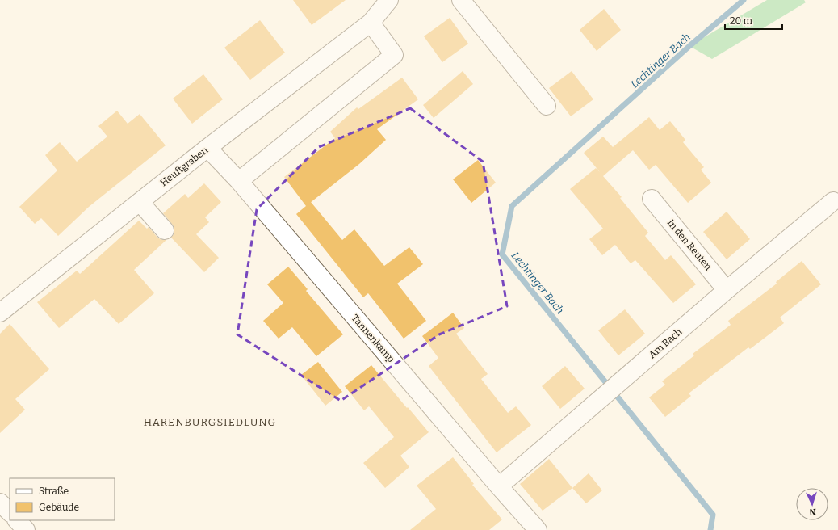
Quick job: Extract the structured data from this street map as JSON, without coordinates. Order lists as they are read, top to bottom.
{
  "streets": {
    "street": [
      "Heuftgraben",
      "In den Reuten",
      "Tannenkamp",
      "Am Bach"
    ]
  },
  "crossings": [
    ["Heuftgraben", "Tannenkamp"],
    ["In den Reuten", "Am Bach"],
    ["Tannenkamp", "Am Bach"]
  ],
  "districts": ["HARENBURGSIEDLUNG"],
  "water": ["Lechtinger Bach"],
  "legend": ["Straße", "Gebäude"],
  "scale_bar": "20 m",
  "north": "bottom"
}
